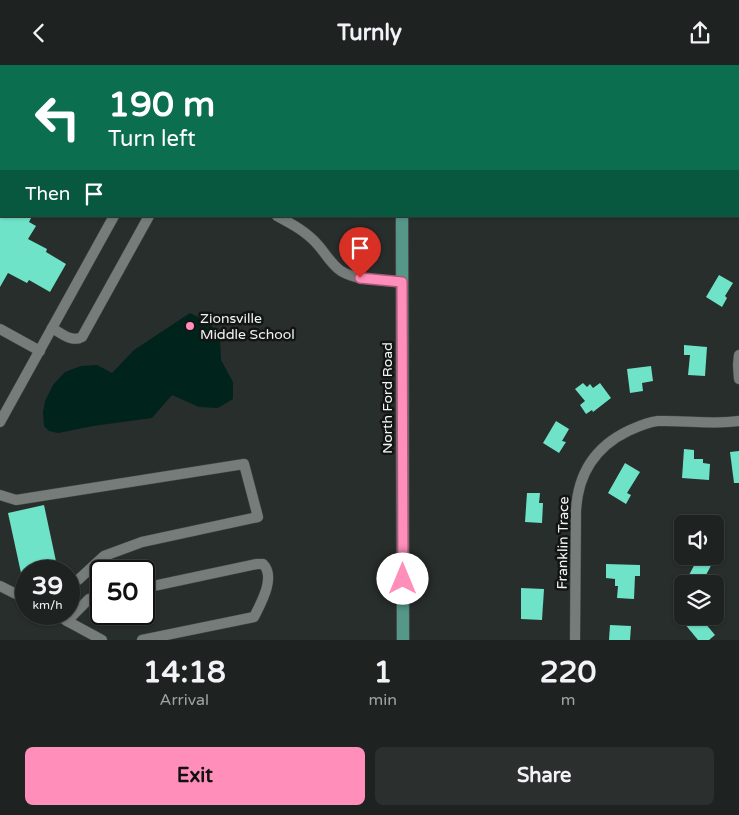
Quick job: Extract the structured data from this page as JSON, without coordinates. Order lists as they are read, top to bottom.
{
  "streets": {
    "main road": ["North Ford Road"],
    "street": ["Franklin Trace"]
  },
  "places": ["Zionsville Middle School"],
  "page": {
    "header": "Turnly",
    "turn": ["190 m", "Turn left"],
    "then": "Then",
    "speed": "39 km/h",
    "limit": "50",
    "eta": [
      "14:18",
      "Arrival",
      "1",
      "min",
      "220",
      "m"
    ],
    "buttons": ["Exit", "Share"]
  }
}
